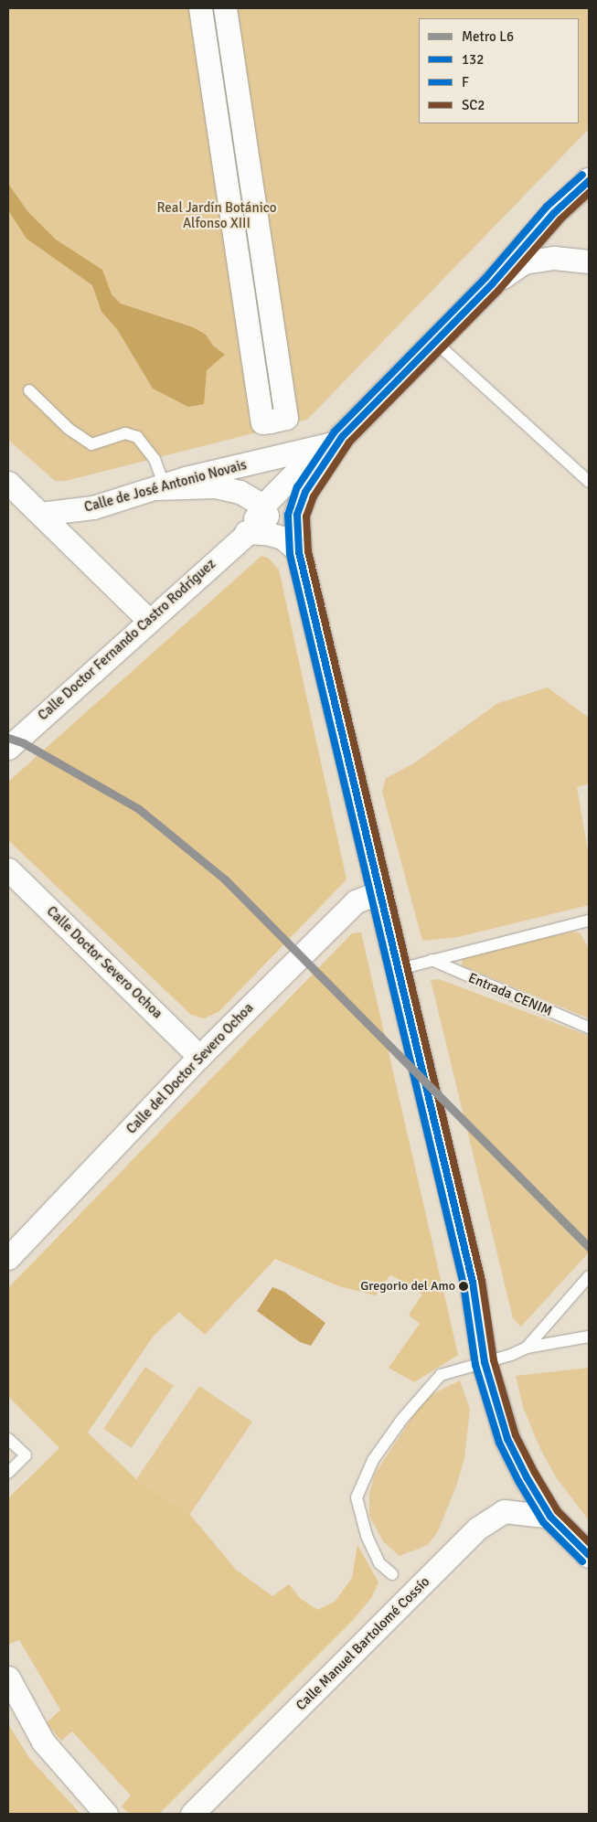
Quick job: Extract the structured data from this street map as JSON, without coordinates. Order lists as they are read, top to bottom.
{
  "streets": {
    "street": [
      "Calle de José Antonio Novais",
      "Calle Doctor Fernando Castro Rodríguez",
      "Calle Doctor Severo Ochoa",
      "Calle del Doctor Severo Ochoa",
      "Calle Manuel Bartolomé Cossío"
    ],
    "lane": ["Entrada CENIM"]
  },
  "crossings": [
    ["Calle de José Antonio Novais", "Calle Doctor Fernando Castro Rodríguez"],
    ["Calle Doctor Severo Ochoa", "Calle del Doctor Severo Ochoa"]
  ],
  "parks": ["Real Jardín Botánico Alfonso XIII"],
  "places": ["Gregorio del Amo"],
  "lines": [
    "transit line F",
    "transit line 132",
    "transit line SC2",
    "metro line L6"
  ],
  "legend": [
    "Metro L6",
    "132",
    "F",
    "SC2"
  ]
}
